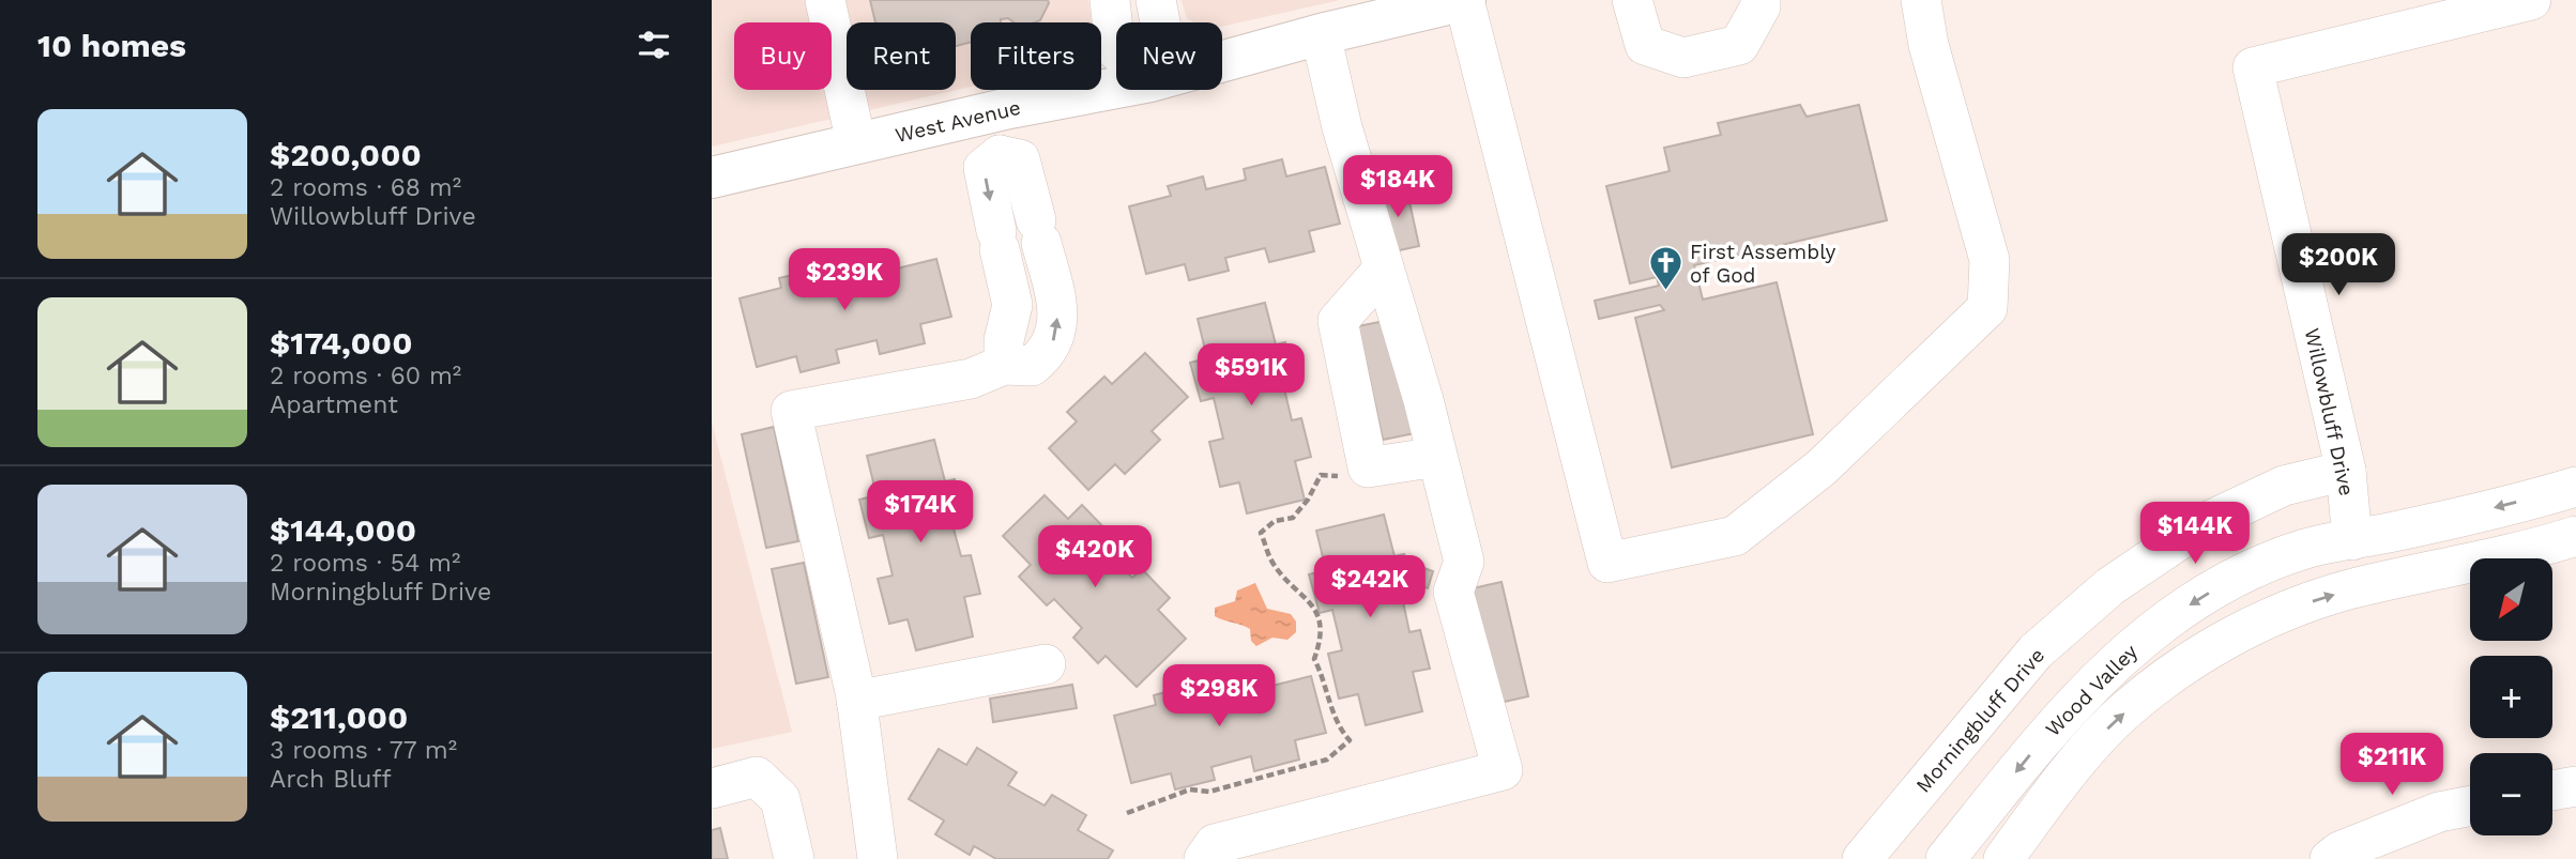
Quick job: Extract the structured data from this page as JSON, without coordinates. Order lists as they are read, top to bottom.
{
  "streets": {
    "main road": ["West Avenue"],
    "street": ["Willowbluff Drive", "Wood Valley", "Morningbluff Drive"]
  },
  "crossings": [
    ["Willowbluff Drive", "Wood Valley"],
    ["Willowbluff Drive", "Morningbluff Drive"]
  ],
  "places": {
    "church": ["First Assembly of God"]
  },
  "north": "bottom left",
  "page": {
    "heading": "10 homes",
    "chip": [
      "Buy",
      "Rent",
      "Filters",
      "New"
    ],
    "list": [
      {
        "name": "$200,000",
        "note": "2 rooms · 68 m² · Willowbluff Drive"
      },
      {
        "name": "$174,000",
        "note": "2 rooms · 60 m² · Apartment"
      },
      {
        "name": "$144,000",
        "note": "2 rooms · 54 m² · Morningbluff Drive"
      },
      {
        "name": "$211,000",
        "note": "3 rooms · 77 m² · Arch Bluff"
      }
    ],
    "price": [
      "$184K",
      "$200K",
      "$239K",
      "$591K",
      "$174K",
      "$144K",
      "$420K",
      "$242K",
      "$298K",
      "$211K"
    ],
    "map_buttons": ["+", "−"]
  }
}
